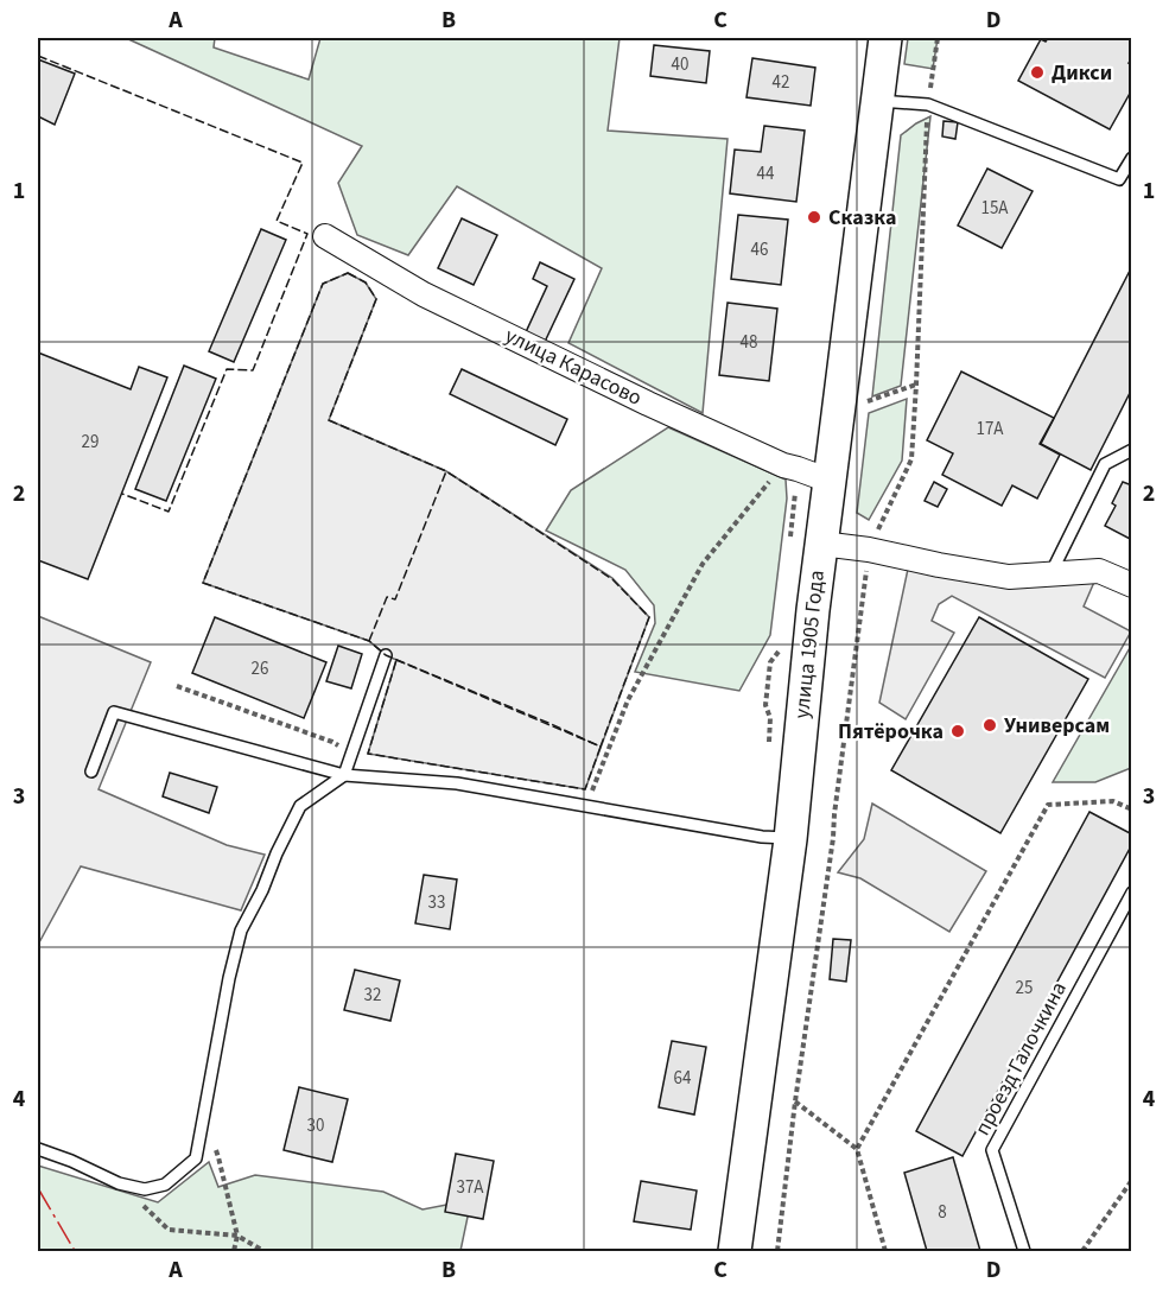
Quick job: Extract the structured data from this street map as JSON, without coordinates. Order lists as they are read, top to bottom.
{
  "streets": {
    "street": ["улица Карасово", "улица 1905 Года"],
    "lane": ["проезд Галочкина"]
  },
  "crossings": [
    ["улица Карасово", "улица 1905 Года"]
  ],
  "places": [
    "Дикси",
    "Сказка",
    "Универсам",
    "Пятёрочка"
  ],
  "house_numbers": [
    "40",
    "42",
    "44",
    "15А",
    "46",
    "48",
    "17А",
    "29",
    "26",
    "33",
    "25",
    "32",
    "64",
    "30",
    "37А",
    "8"
  ],
  "grid": {
    "columns": [
      "A",
      "B",
      "C",
      "D"
    ],
    "rows": [
      "1",
      "2",
      "3",
      "4"
    ]
  }
}
